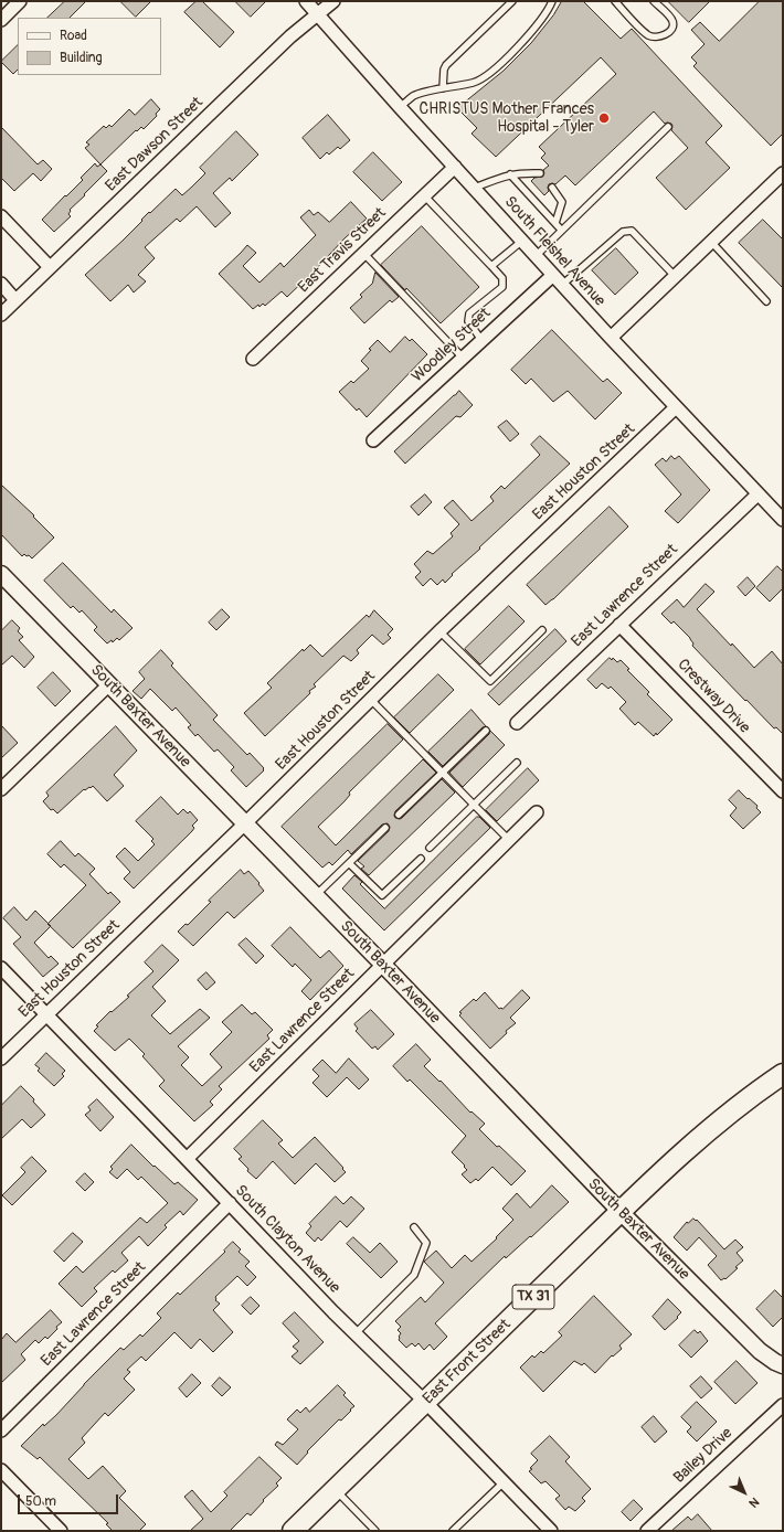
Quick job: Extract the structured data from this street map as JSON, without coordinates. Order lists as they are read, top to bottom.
{
  "streets": {
    "main road": ["TX 31", "East Front Street"],
    "street": [
      "East Dawson Street",
      "East Travis Street",
      "South Fleishel Avenue",
      "Woodley Street",
      "East Houston Street",
      "East Lawrence Street",
      "Crestway Drive",
      "South Baxter Avenue",
      "South Clayton Avenue",
      "Bailey Drive"
    ]
  },
  "crossings": [
    ["East Dawson Street", "South Fleishel Avenue"],
    ["East Travis Street", "South Fleishel Avenue"],
    ["South Fleishel Avenue", "Woodley Street"],
    ["South Fleishel Avenue", "East Houston Street"],
    ["South Fleishel Avenue", "East Lawrence Street"],
    ["East Houston Street", "South Baxter Avenue"],
    ["East Houston Street", "South Clayton Avenue"],
    ["East Lawrence Street", "Crestway Drive"],
    ["East Lawrence Street", "South Baxter Avenue"],
    ["East Lawrence Street", "South Clayton Avenue"],
    ["South Baxter Avenue", "East Front Street"],
    ["South Clayton Avenue", "East Front Street"]
  ],
  "places": ["CHRISTUS Mother Frances Hospital - Tyler"],
  "legend": ["Road", "Building"],
  "scale_bar": "50 m",
  "north": "bottom right"
}
